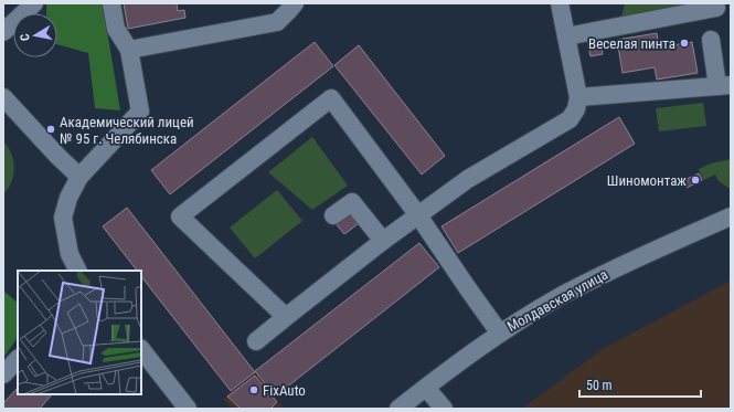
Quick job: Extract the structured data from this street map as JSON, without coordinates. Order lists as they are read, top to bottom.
{
  "streets": {
    "street": ["Молдавская улица"]
  },
  "places": [
    "Веселая пинта",
    "Академический лицей № 95 г. Челябинска",
    "Шиномонтаж",
    "FixAuto"
  ],
  "scale_bar": "50 m",
  "north": "left"
}
